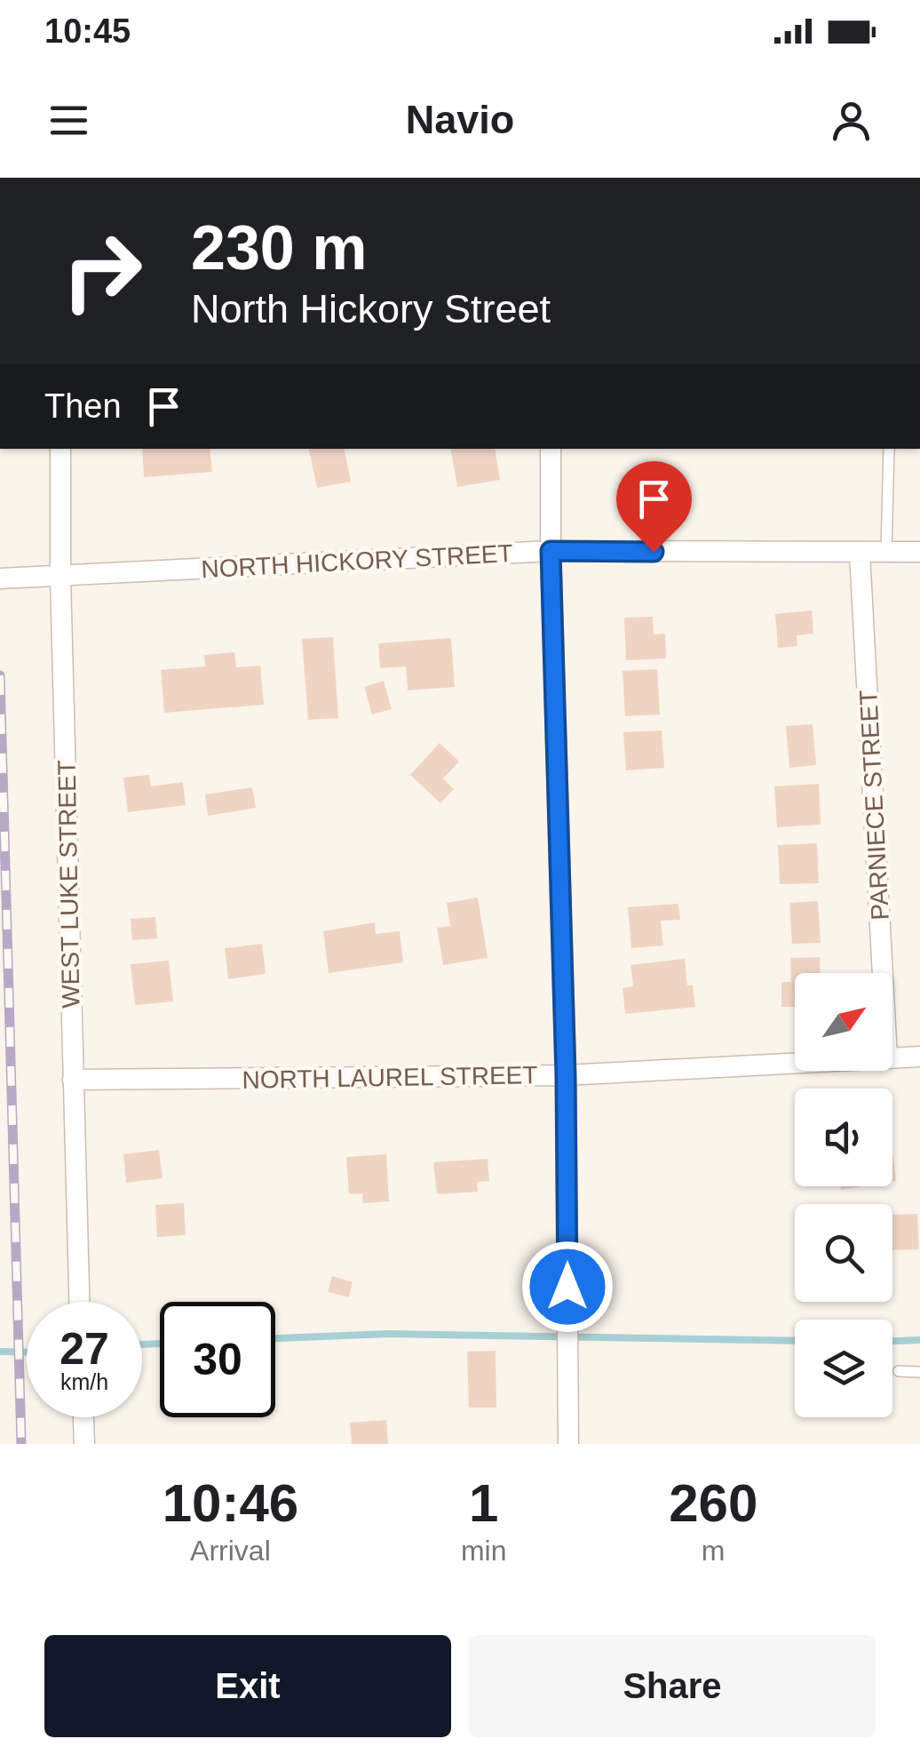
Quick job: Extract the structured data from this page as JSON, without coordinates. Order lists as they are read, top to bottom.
{
  "streets": {
    "street": [
      "NORTH HICKORY STREET",
      "PARNIECE STREET",
      "WEST LUKE STREET",
      "NORTH LAUREL STREET"
    ]
  },
  "crossings": [
    ["NORTH HICKORY STREET", "PARNIECE STREET"],
    ["NORTH HICKORY STREET", "WEST LUKE STREET"],
    ["WEST LUKE STREET", "NORTH LAUREL STREET"]
  ],
  "north": "top right",
  "page": {
    "status": "10:45",
    "header": "Navio",
    "turn": ["230 m", "North Hickory Street"],
    "then": "Then",
    "speed": "27 km/h",
    "limit": "30",
    "eta": [
      "10:46",
      "Arrival",
      "1",
      "min",
      "260",
      "m"
    ],
    "buttons": ["Exit", "Share"]
  }
}
